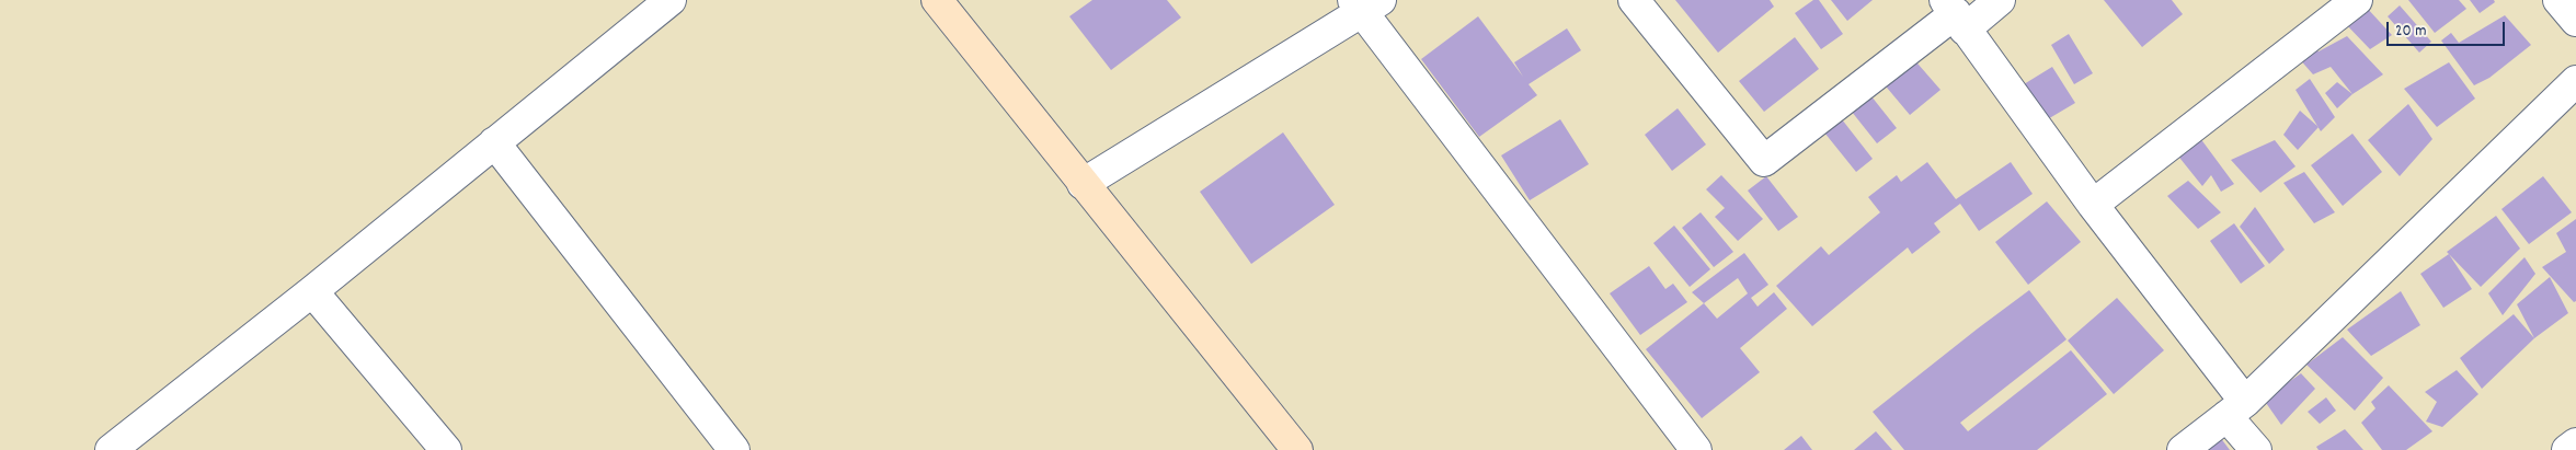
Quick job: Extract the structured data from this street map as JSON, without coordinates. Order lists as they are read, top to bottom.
{
  "scale_bar": "20 m"
}
